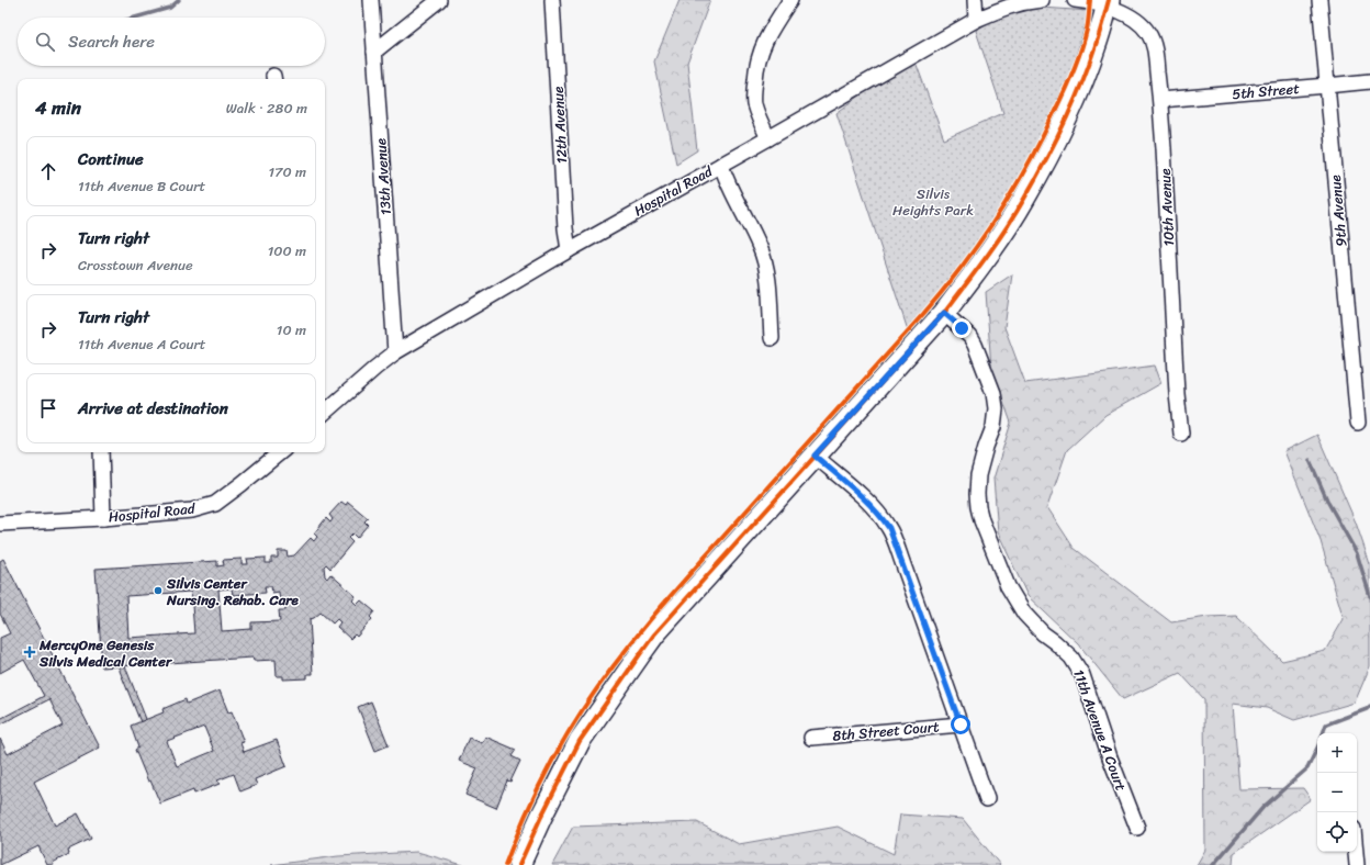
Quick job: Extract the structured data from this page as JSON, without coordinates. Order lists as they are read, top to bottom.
{
  "streets": {
    "street": [
      "5th Street",
      "12th Avenue",
      "13th Avenue",
      "Hospital Road",
      "10th Avenue",
      "9th Avenue",
      "11th Avenue A Court",
      "8th Street Court"
    ]
  },
  "crossings": [
    ["5th Street", "10th Avenue"],
    ["5th Street", "9th Avenue"],
    ["12th Avenue", "Hospital Road"],
    ["13th Avenue", "Hospital Road"]
  ],
  "parks": ["Silvis Heights Park"],
  "places": {
    "other": ["Silvis Center Nursing. Rehab. Care"],
    "health": ["MercyOne Genesis Silvis Medical Center"]
  },
  "page": {
    "search": "Search here",
    "heading": ["4 min", "Walk · 280 m"],
    "list": [
      ["Continue", "11th Avenue B Court", "170 m"],
      ["Turn right", "Crosstown Avenue", "100 m"],
      ["Turn right", "11th Avenue A Court", "10 m"],
      "Arrive at destination"
    ],
    "map_buttons": ["+", "−"]
  }
}
